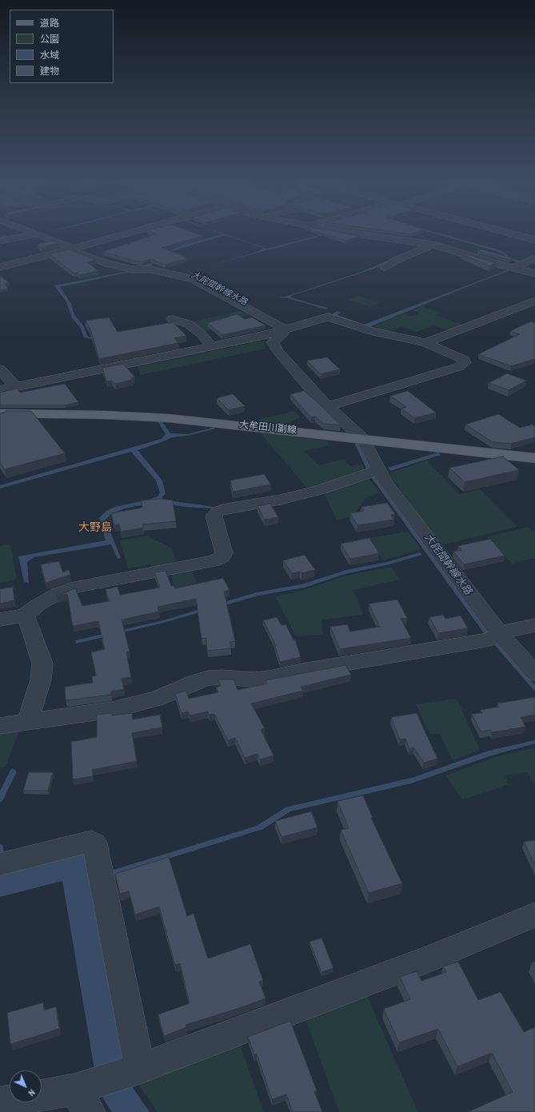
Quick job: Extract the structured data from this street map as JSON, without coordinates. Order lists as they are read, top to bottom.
{
  "streets": {
    "main road": ["大牟田川副線"]
  },
  "districts": ["大野島"],
  "water": ["大詫間幹線水路"],
  "legend": [
    "道路",
    "公園",
    "水域",
    "建物"
  ],
  "north": "bottom right"
}
